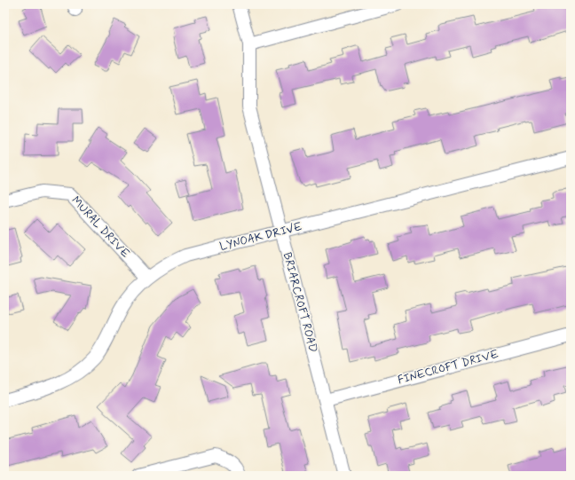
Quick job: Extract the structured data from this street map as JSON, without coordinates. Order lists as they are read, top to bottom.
{
  "streets": {
    "street": [
      "MURAL DRIVE",
      "LYNOAK DRIVE",
      "BRIARCROFT ROAD",
      "FINECROFT DRIVE"
    ]
  },
  "crossings": [
    ["MURAL DRIVE", "LYNOAK DRIVE"],
    ["LYNOAK DRIVE", "BRIARCROFT ROAD"],
    ["BRIARCROFT ROAD", "FINECROFT DRIVE"]
  ]
}
